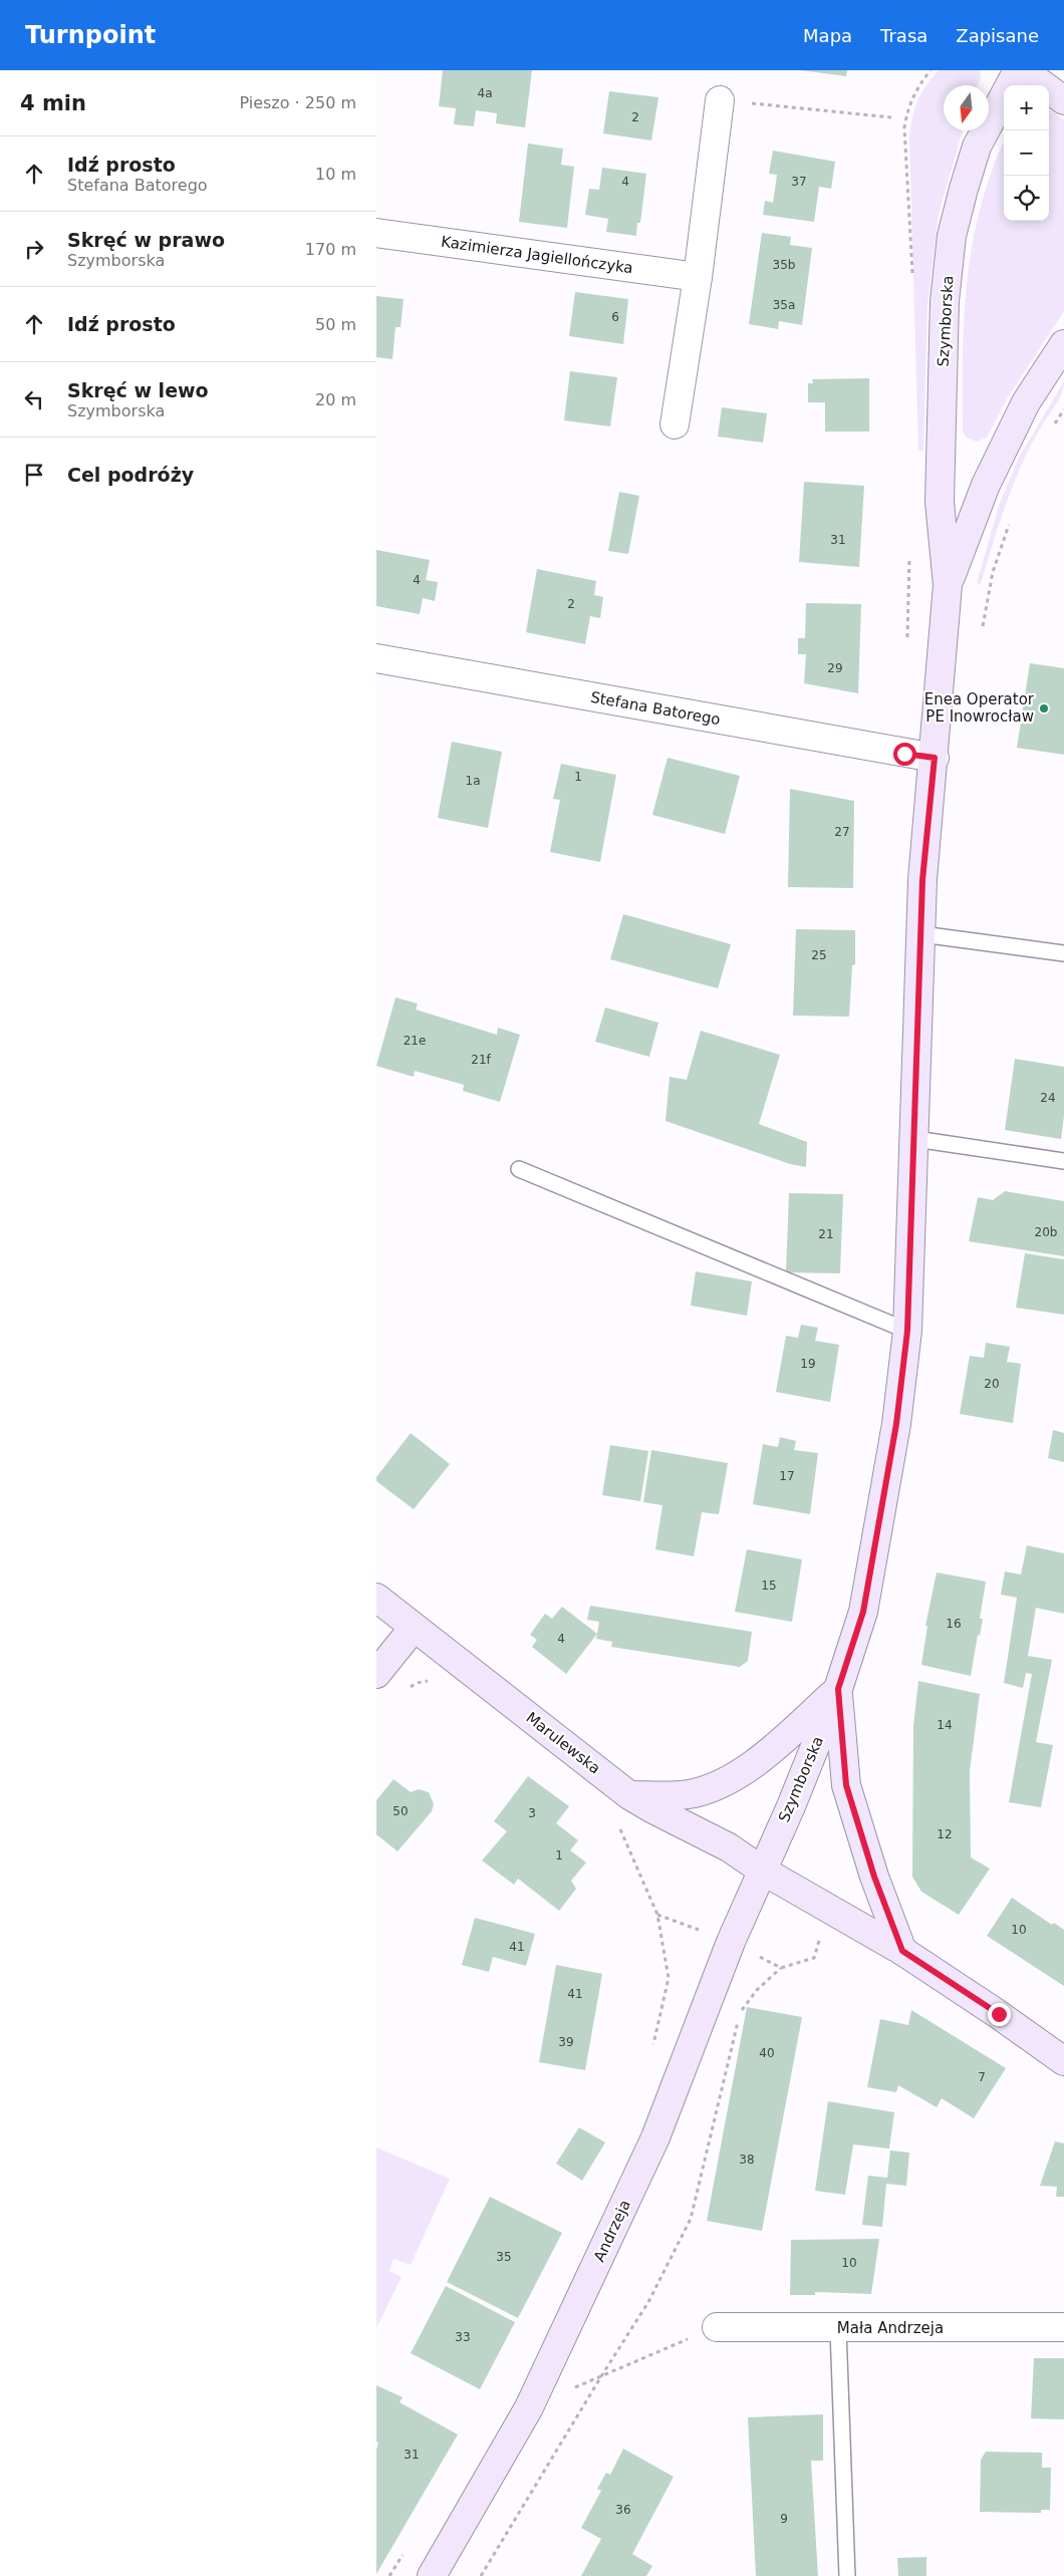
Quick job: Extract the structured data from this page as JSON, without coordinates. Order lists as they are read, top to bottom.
{
  "streets": {
    "street": [
      "Kazimierza Jagiellończyka",
      "Szymborska",
      "Stefana Batorego",
      "Marulewska",
      "Andrzeja",
      "Mała Andrzeja"
    ]
  },
  "crossings": [
    ["Szymborska", "Stefana Batorego"],
    ["Szymborska", "Marulewska"],
    ["Szymborska", "Andrzeja"],
    ["Marulewska", "Andrzeja"]
  ],
  "places": ["Enea Operator PE Inowrocław"],
  "house_numbers": [
    "4a",
    "2",
    "4",
    "37",
    "35b",
    "35a",
    "6",
    "31",
    "4",
    "2",
    "29",
    "1",
    "1a",
    "27",
    "25",
    "21e",
    "21f",
    "24",
    "20b",
    "21",
    "19",
    "20",
    "17",
    "15",
    "16",
    "4",
    "14",
    "50",
    "3",
    "12",
    "1",
    "10",
    "41",
    "41",
    "39",
    "40",
    "7",
    "38",
    "35",
    "10",
    "33",
    "31",
    "36",
    "9"
  ],
  "north": "bottom",
  "page": {
    "header": "Turnpoint",
    "nav": ["Mapa", "Trasa", "Zapisane"],
    "heading": ["4 min", "Pieszo · 250 m"],
    "map_buttons": ["+", "−"],
    "list": [
      ["Idź prosto", "Stefana Batorego", "10 m"],
      ["Skręć w prawo", "Szymborska", "170 m"],
      ["Idź prosto", "50 m"],
      ["Skręć w lewo", "Szymborska", "20 m"],
      "Cel podróży"
    ]
  }
}
